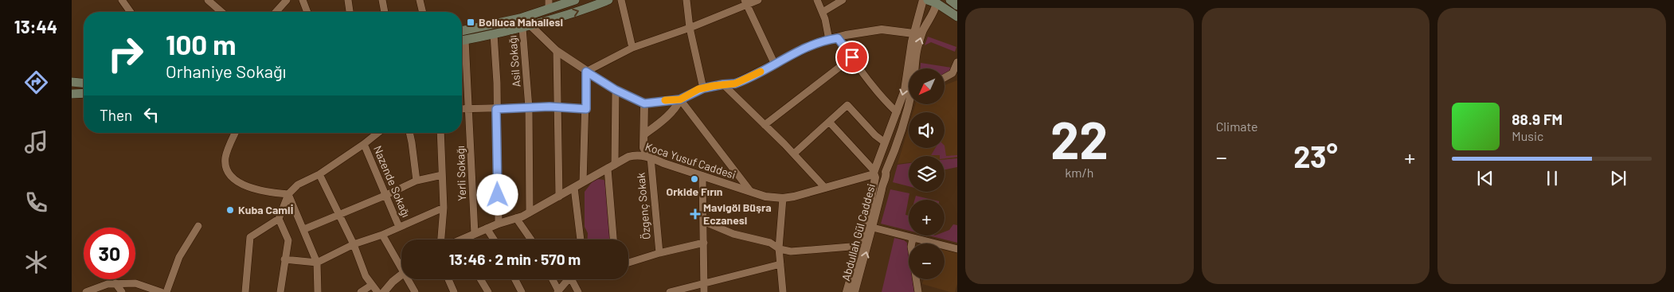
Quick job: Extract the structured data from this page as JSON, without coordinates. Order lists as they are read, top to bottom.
{
  "streets": {
    "street": [
      "Asil Sokağı",
      "Koca Yusuf Caddesi",
      "Yerli Sokağı",
      "Nazende Sokağı",
      "Özgenç Sokak",
      "Abdullah Gül Caddesi"
    ]
  },
  "crossings": [
    ["Asil Sokağı", "Koca Yusuf Caddesi"],
    ["Koca Yusuf Caddesi", "Yerli Sokağı"],
    ["Koca Yusuf Caddesi", "Özgenç Sokak"],
    ["Koca Yusuf Caddesi", "Abdullah Gül Caddesi"]
  ],
  "places": {
    "transit": ["Bolluca Mahallesi"],
    "other": ["Orkide Fırın", "Kuba Camiİ"],
    "health": ["Mavigöl Büşra Eczanesi"]
  },
  "north": "bottom left",
  "page": {
    "tabs": "13:44",
    "tile": [
      ["22", "km/h"],
      "Climate"
    ],
    "turn": ["100 m", "Orhaniye Sokağı"],
    "map_buttons": ["+", "−"],
    "then": "Then",
    "song": ["88.9 FM", "Music"],
    "heat": ["−", "23°", "+"],
    "limit": "30",
    "trip": "13:46 · 2 min · 570 m"
  }
}
